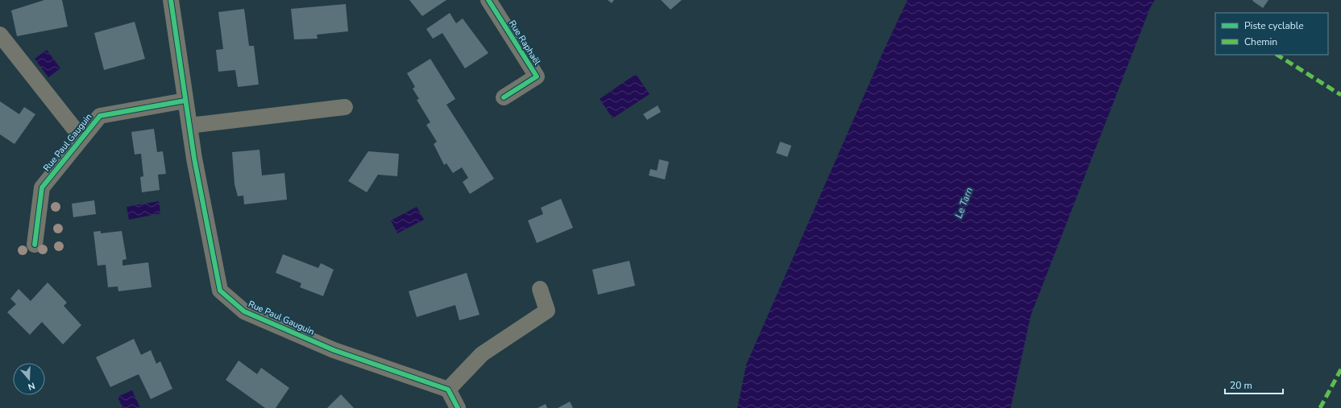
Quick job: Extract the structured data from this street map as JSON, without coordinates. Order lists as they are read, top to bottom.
{
  "streets": {
    "street": ["Rue Raphaël", "Rue Paul Gauguin"]
  },
  "water": ["Le Tarn"],
  "legend": ["Piste cyclable", "Chemin"],
  "scale_bar": "20 m",
  "north": "bottom"
}
